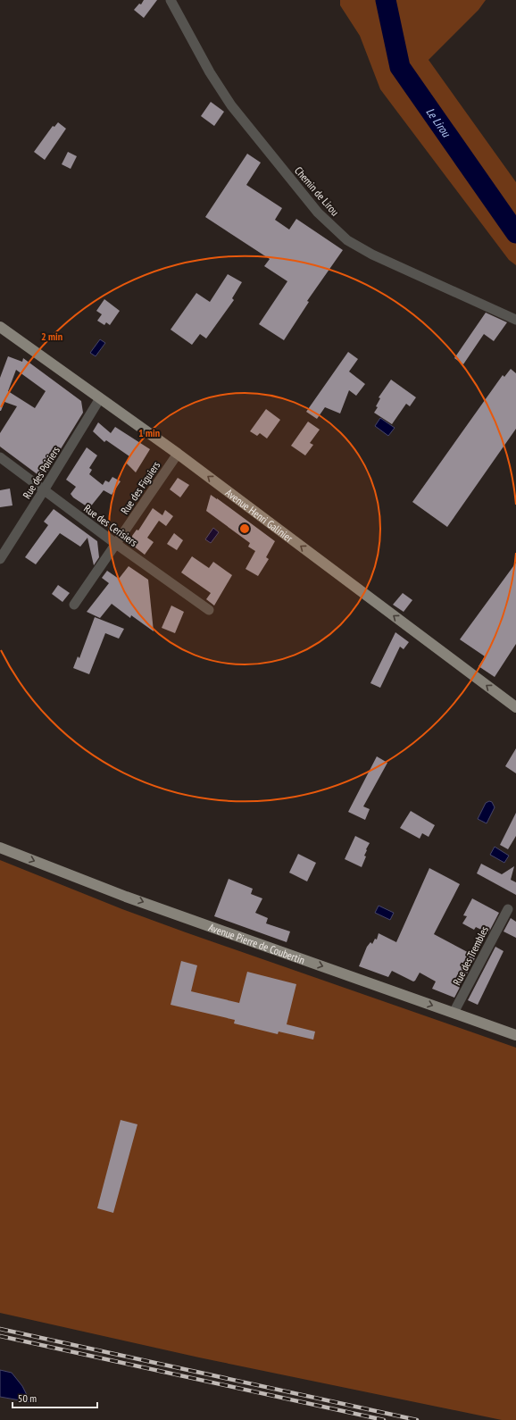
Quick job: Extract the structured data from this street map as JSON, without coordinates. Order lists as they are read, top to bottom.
{
  "streets": {
    "main road": ["Avenue Henri Galinier", "Avenue Pierre de Coubertin"],
    "street": [
      "Chemin de Lirou",
      "Rue des Poiriers",
      "Rue des Figuiers",
      "Rue des Cerisiers",
      "Rue des Trembles"
    ]
  },
  "crossings": [
    ["Rue des Poiriers", "Avenue Henri Galinier"],
    ["Rue des Poiriers", "Rue des Cerisiers"],
    ["Rue des Figuiers", "Avenue Henri Galinier"],
    ["Rue des Figuiers", "Rue des Cerisiers"],
    ["Avenue Pierre de Coubertin", "Rue des Trembles"]
  ],
  "one_way": ["Avenue Henri Galinier", "Avenue Pierre de Coubertin"],
  "water": ["Le Lirou"],
  "scale_bar": "50 m",
  "rings": ["2 min", "1 min"]
}
